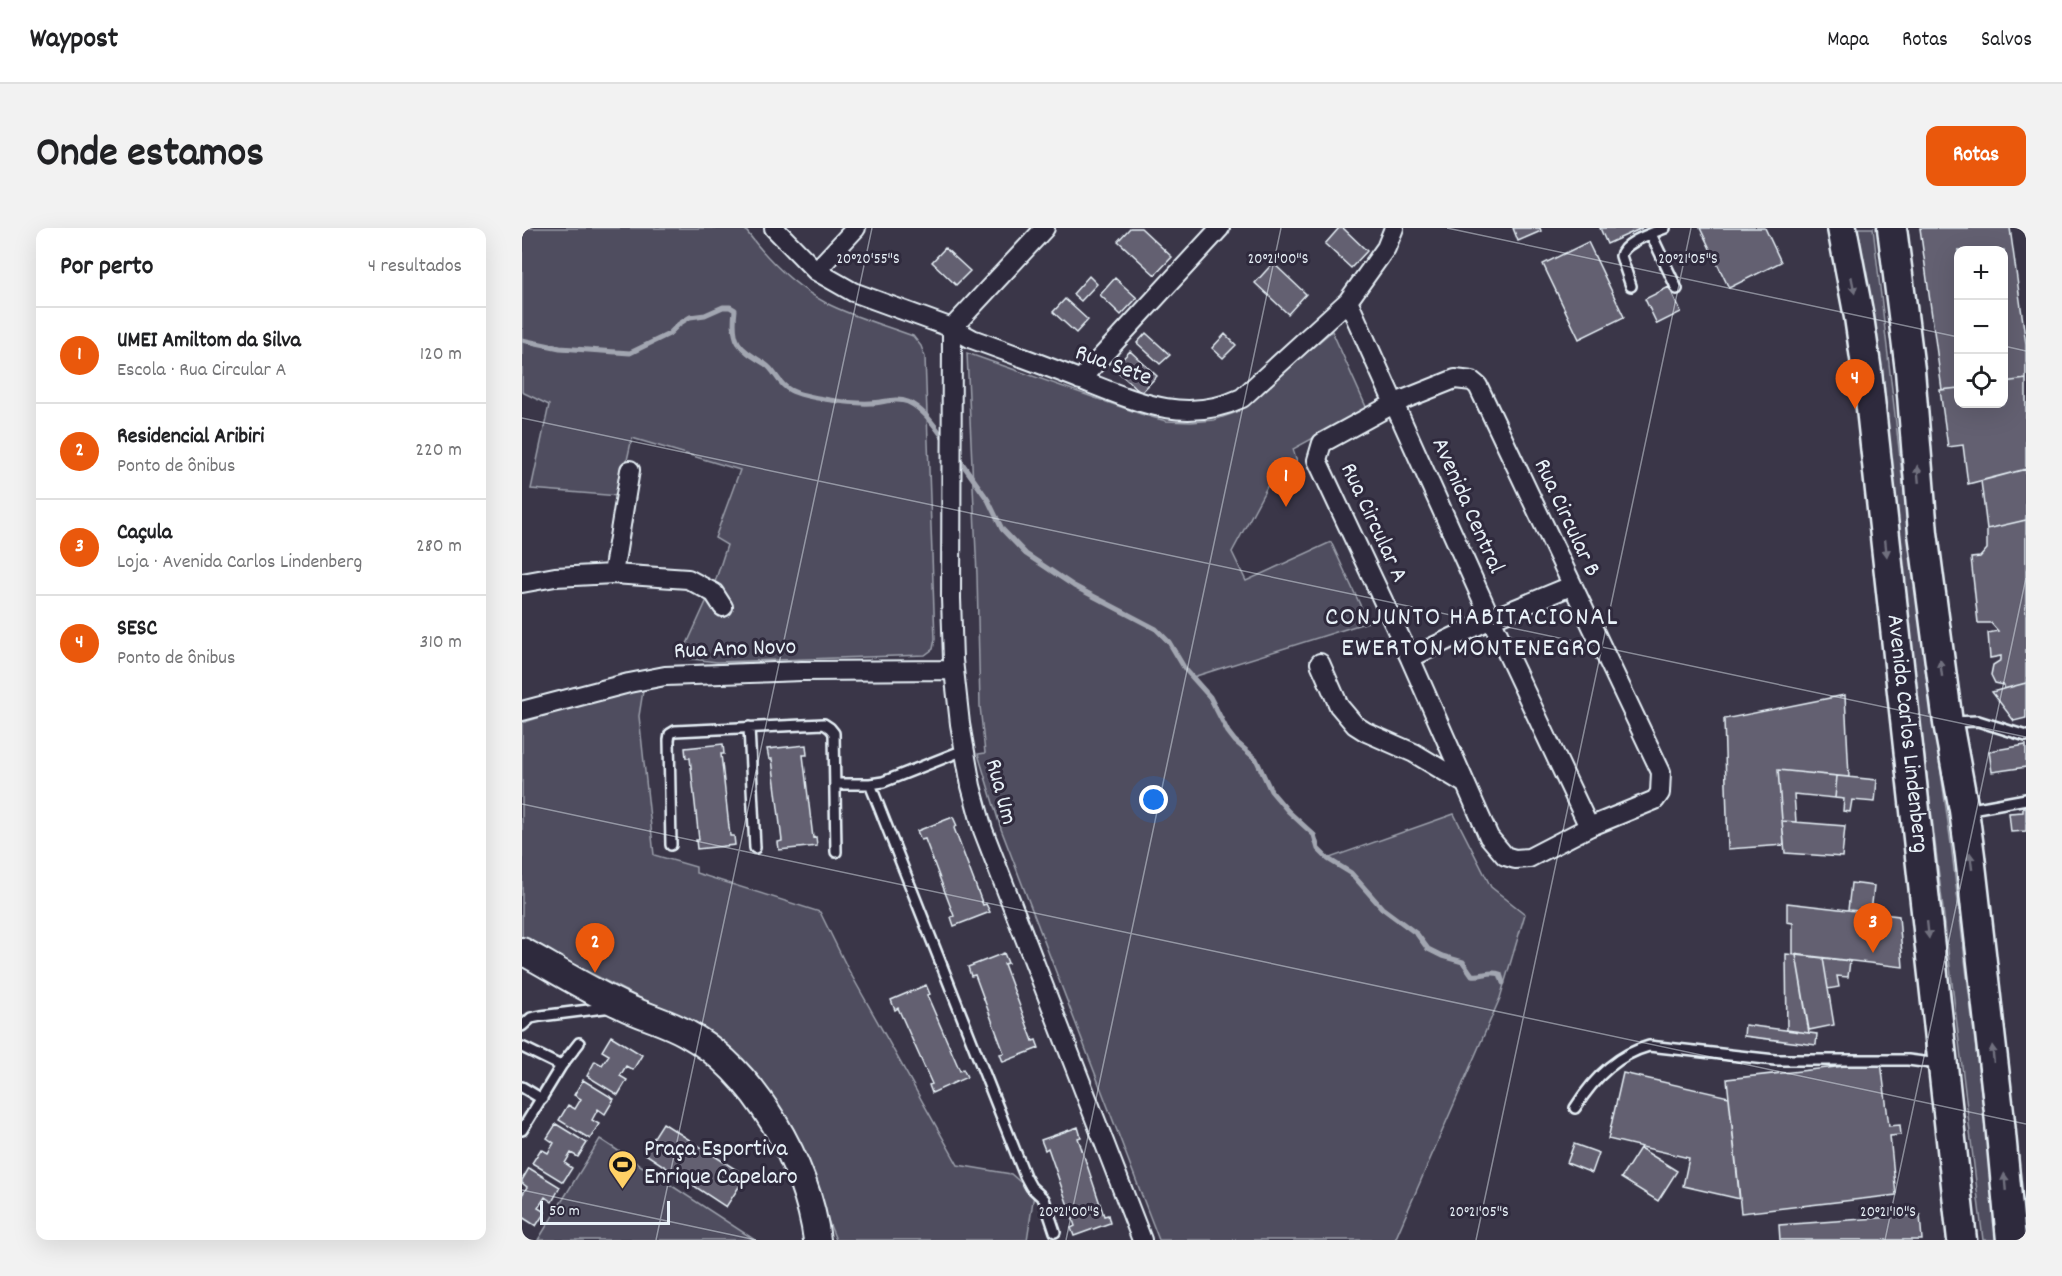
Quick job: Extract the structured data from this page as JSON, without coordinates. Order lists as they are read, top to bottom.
{
  "streets": {
    "main road": ["Avenida Carlos Lindenberg"],
    "street": [
      "Rua Sete",
      "Avenida Central",
      "Rua Circular B",
      "Rua Circular A",
      "Rua Ano Novo",
      "Rua Um"
    ]
  },
  "crossings": [
    ["Rua Sete", "Avenida Central"],
    ["Rua Sete", "Rua Um"],
    ["Avenida Central", "Rua Circular B"],
    ["Avenida Central", "Rua Circular A"],
    ["Rua Circular B", "Rua Circular A"],
    ["Rua Ano Novo", "Rua Um"]
  ],
  "districts": ["CONJUNTO HABITACIONAL EWERTON MONTENEGRO"],
  "places": {
    "sports": ["Praça Esportiva Enrique Capelaro"]
  },
  "scale_bar": "50 m",
  "page": {
    "header": "Waypost",
    "nav": ["Mapa", "Rotas", "Salvos"],
    "title": "Onde estamos",
    "buttons": "Rotas",
    "heading": ["Por perto", "4 resultados"],
    "map_buttons": ["+", "−"],
    "list": [
      {
        "mark": "1",
        "name": "UMEI Amiltom da Silva",
        "note": "Escola · Rua Circular A",
        "value": "120 m"
      },
      {
        "mark": "2",
        "name": "Residencial Aribiri",
        "note": "Ponto de ônibus",
        "value": "220 m"
      },
      {
        "mark": "3",
        "name": "Caçula",
        "note": "Loja · Avenida Carlos Lindenberg",
        "value": "280 m"
      },
      {
        "mark": "4",
        "name": "SESC",
        "note": "Ponto de ônibus",
        "value": "310 m"
      }
    ],
    "pins": [
      "4",
      "1",
      "3",
      "2"
    ],
    "scale": "50 m"
  },
  "coordinates": [
    "20°20'55\"S",
    "20°21'00\"S",
    "20°21'05\"S",
    "20°21'10\"S"
  ]
}
